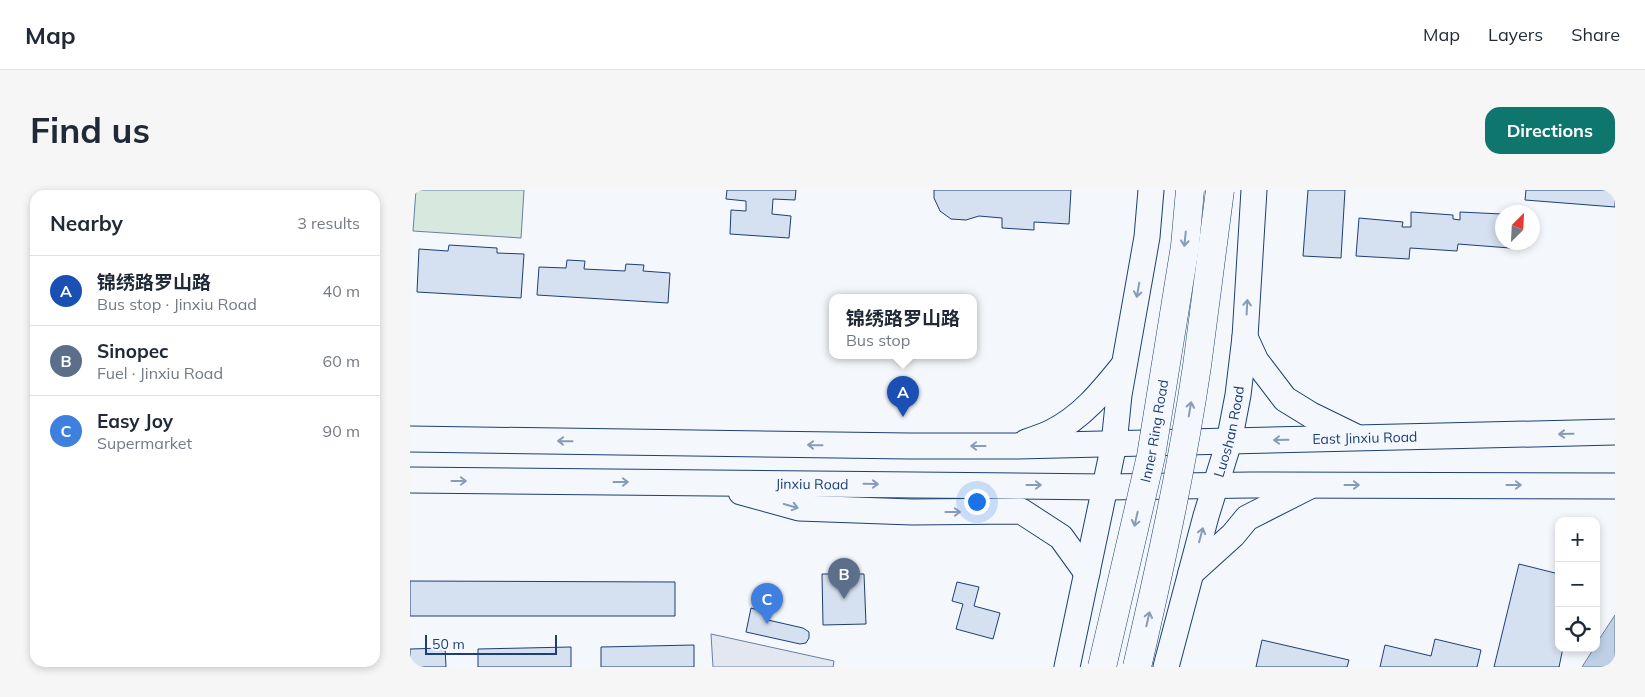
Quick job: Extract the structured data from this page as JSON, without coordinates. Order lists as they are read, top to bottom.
{
  "streets": {
    "highway": ["Inner Ring Road"],
    "main road": ["Luoshan Road", "East Jinxiu Road", "Jinxiu Road"]
  },
  "crossings": [
    ["Luoshan Road", "East Jinxiu Road"],
    ["Luoshan Road", "Jinxiu Road"]
  ],
  "scale_bar": "50 m",
  "north": "top right",
  "page": {
    "header": "Map",
    "nav": ["Map", "Layers", "Share"],
    "buttons": "Directions",
    "title": "Find us",
    "heading": ["Nearby", "3 results"],
    "list": [
      {
        "mark": "A",
        "name": "锦绣路罗山路",
        "note": "Bus stop · Jinxiu Road",
        "value": "40 m"
      },
      {
        "mark": "B",
        "name": "Sinopec",
        "note": "Fuel · Jinxiu Road",
        "value": "60 m"
      },
      {
        "mark": "C",
        "name": "Easy Joy",
        "note": "Supermarket",
        "value": "90 m"
      }
    ],
    "popup": ["锦绣路罗山路", "Bus stop"],
    "pins": ["A", "B", "C"],
    "map_buttons": ["+", "−"],
    "scale": "50 m"
  }
}
